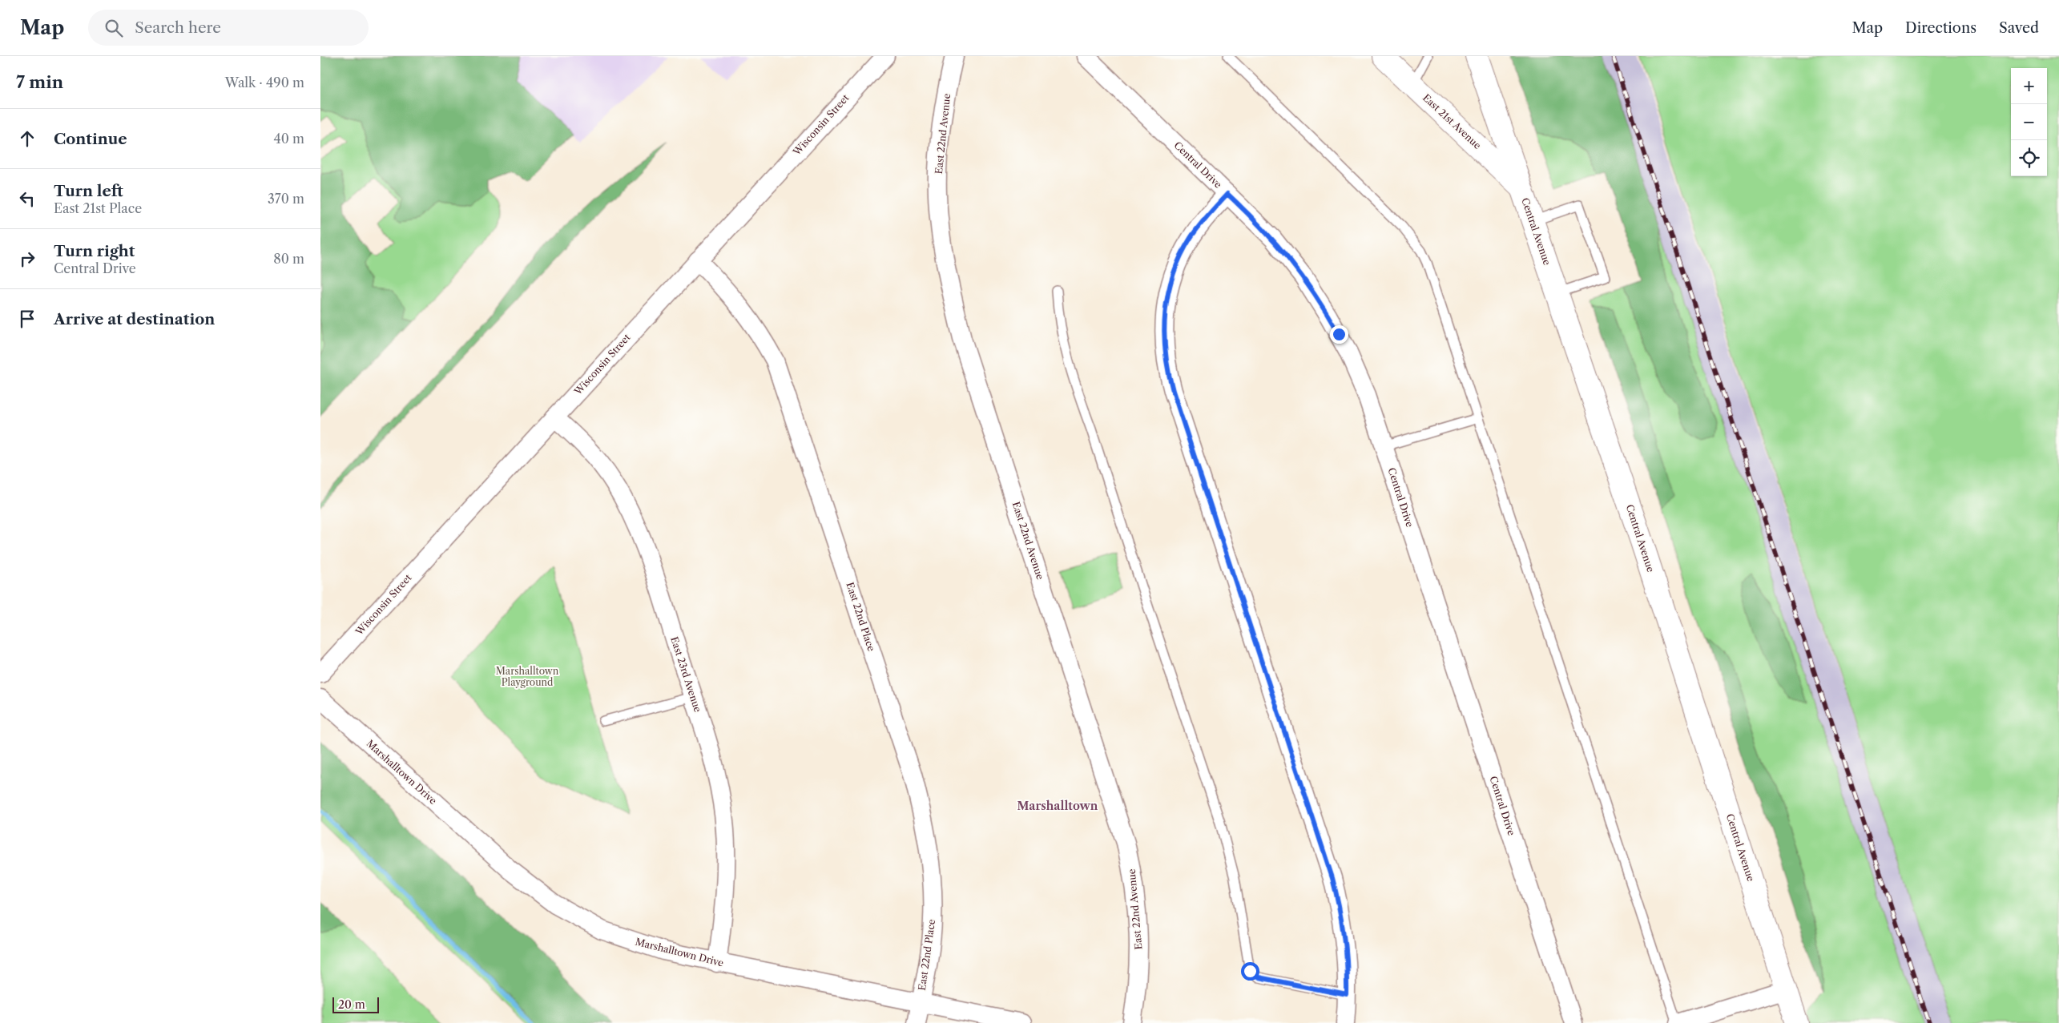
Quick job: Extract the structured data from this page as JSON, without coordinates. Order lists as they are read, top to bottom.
{
  "streets": {
    "main road": ["East 21st Avenue", "Central Avenue"],
    "street": [
      "Wisconsin Street",
      "East 22nd Avenue",
      "Central Drive",
      "East 22nd Place",
      "East 23rd Avenue",
      "Marshalltown Drive"
    ]
  },
  "crossings": [
    ["East 21st Avenue", "Central Avenue"],
    ["Wisconsin Street", "East 22nd Place"],
    ["Wisconsin Street", "East 23rd Avenue"],
    ["East 22nd Place", "Marshalltown Drive"],
    ["East 23rd Avenue", "Marshalltown Drive"]
  ],
  "districts": ["Marshalltown"],
  "parks": ["Marshalltown Playground"],
  "scale_bar": "20 m",
  "page": {
    "header": "Map",
    "search": "Search here",
    "nav": ["Map", "Directions", "Saved"],
    "heading": ["7 min", "Walk · 490 m"],
    "map_buttons": ["+", "−"],
    "list": [
      ["Continue", "40 m"],
      ["Turn left", "East 21st Place", "370 m"],
      ["Turn right", "Central Drive", "80 m"],
      "Arrive at destination"
    ],
    "scale": "20 m"
  }
}
